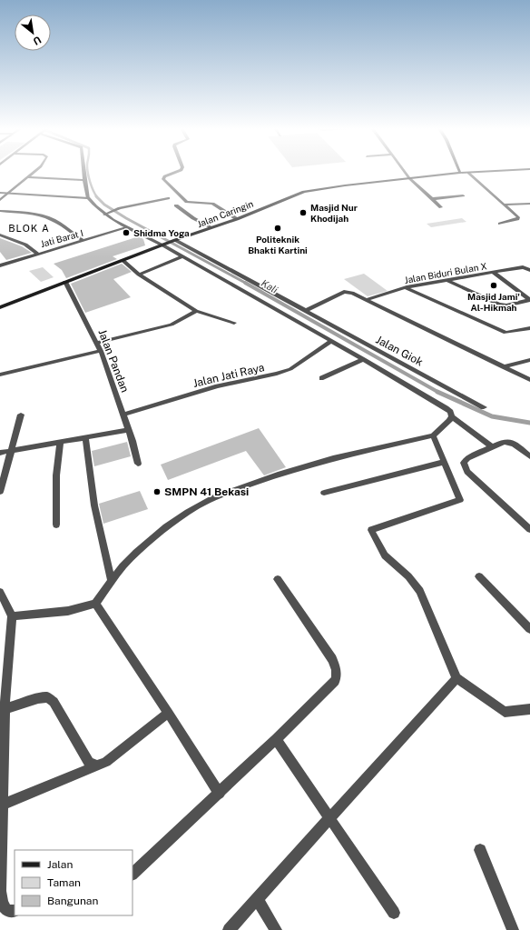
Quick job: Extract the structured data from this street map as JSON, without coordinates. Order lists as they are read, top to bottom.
{
  "streets": {
    "main road": ["Jalan Caringin"],
    "street": [
      "Jati Barat I",
      "Jalan Biduri Bulan X",
      "Jalan Giok",
      "Jalan Pandan",
      "Jalan Jati Raya"
    ]
  },
  "crossings": [
    ["Jalan Caringin", "Jalan Giok"],
    ["Jalan Caringin", "Jalan Pandan"],
    ["Jalan Pandan", "Jalan Jati Raya"]
  ],
  "districts": ["BLOK A"],
  "water": ["Kali"],
  "places": [
    "Masjid Nur Khodijah",
    "Politeknik Bhakti Kartini",
    "Shidma Yoga",
    "Masjid Jami' Al-Hikmah",
    "SMPN 41 Bekasi"
  ],
  "legend": ["Jalan", "Taman", "Bangunan"],
  "north": "bottom right"
}
